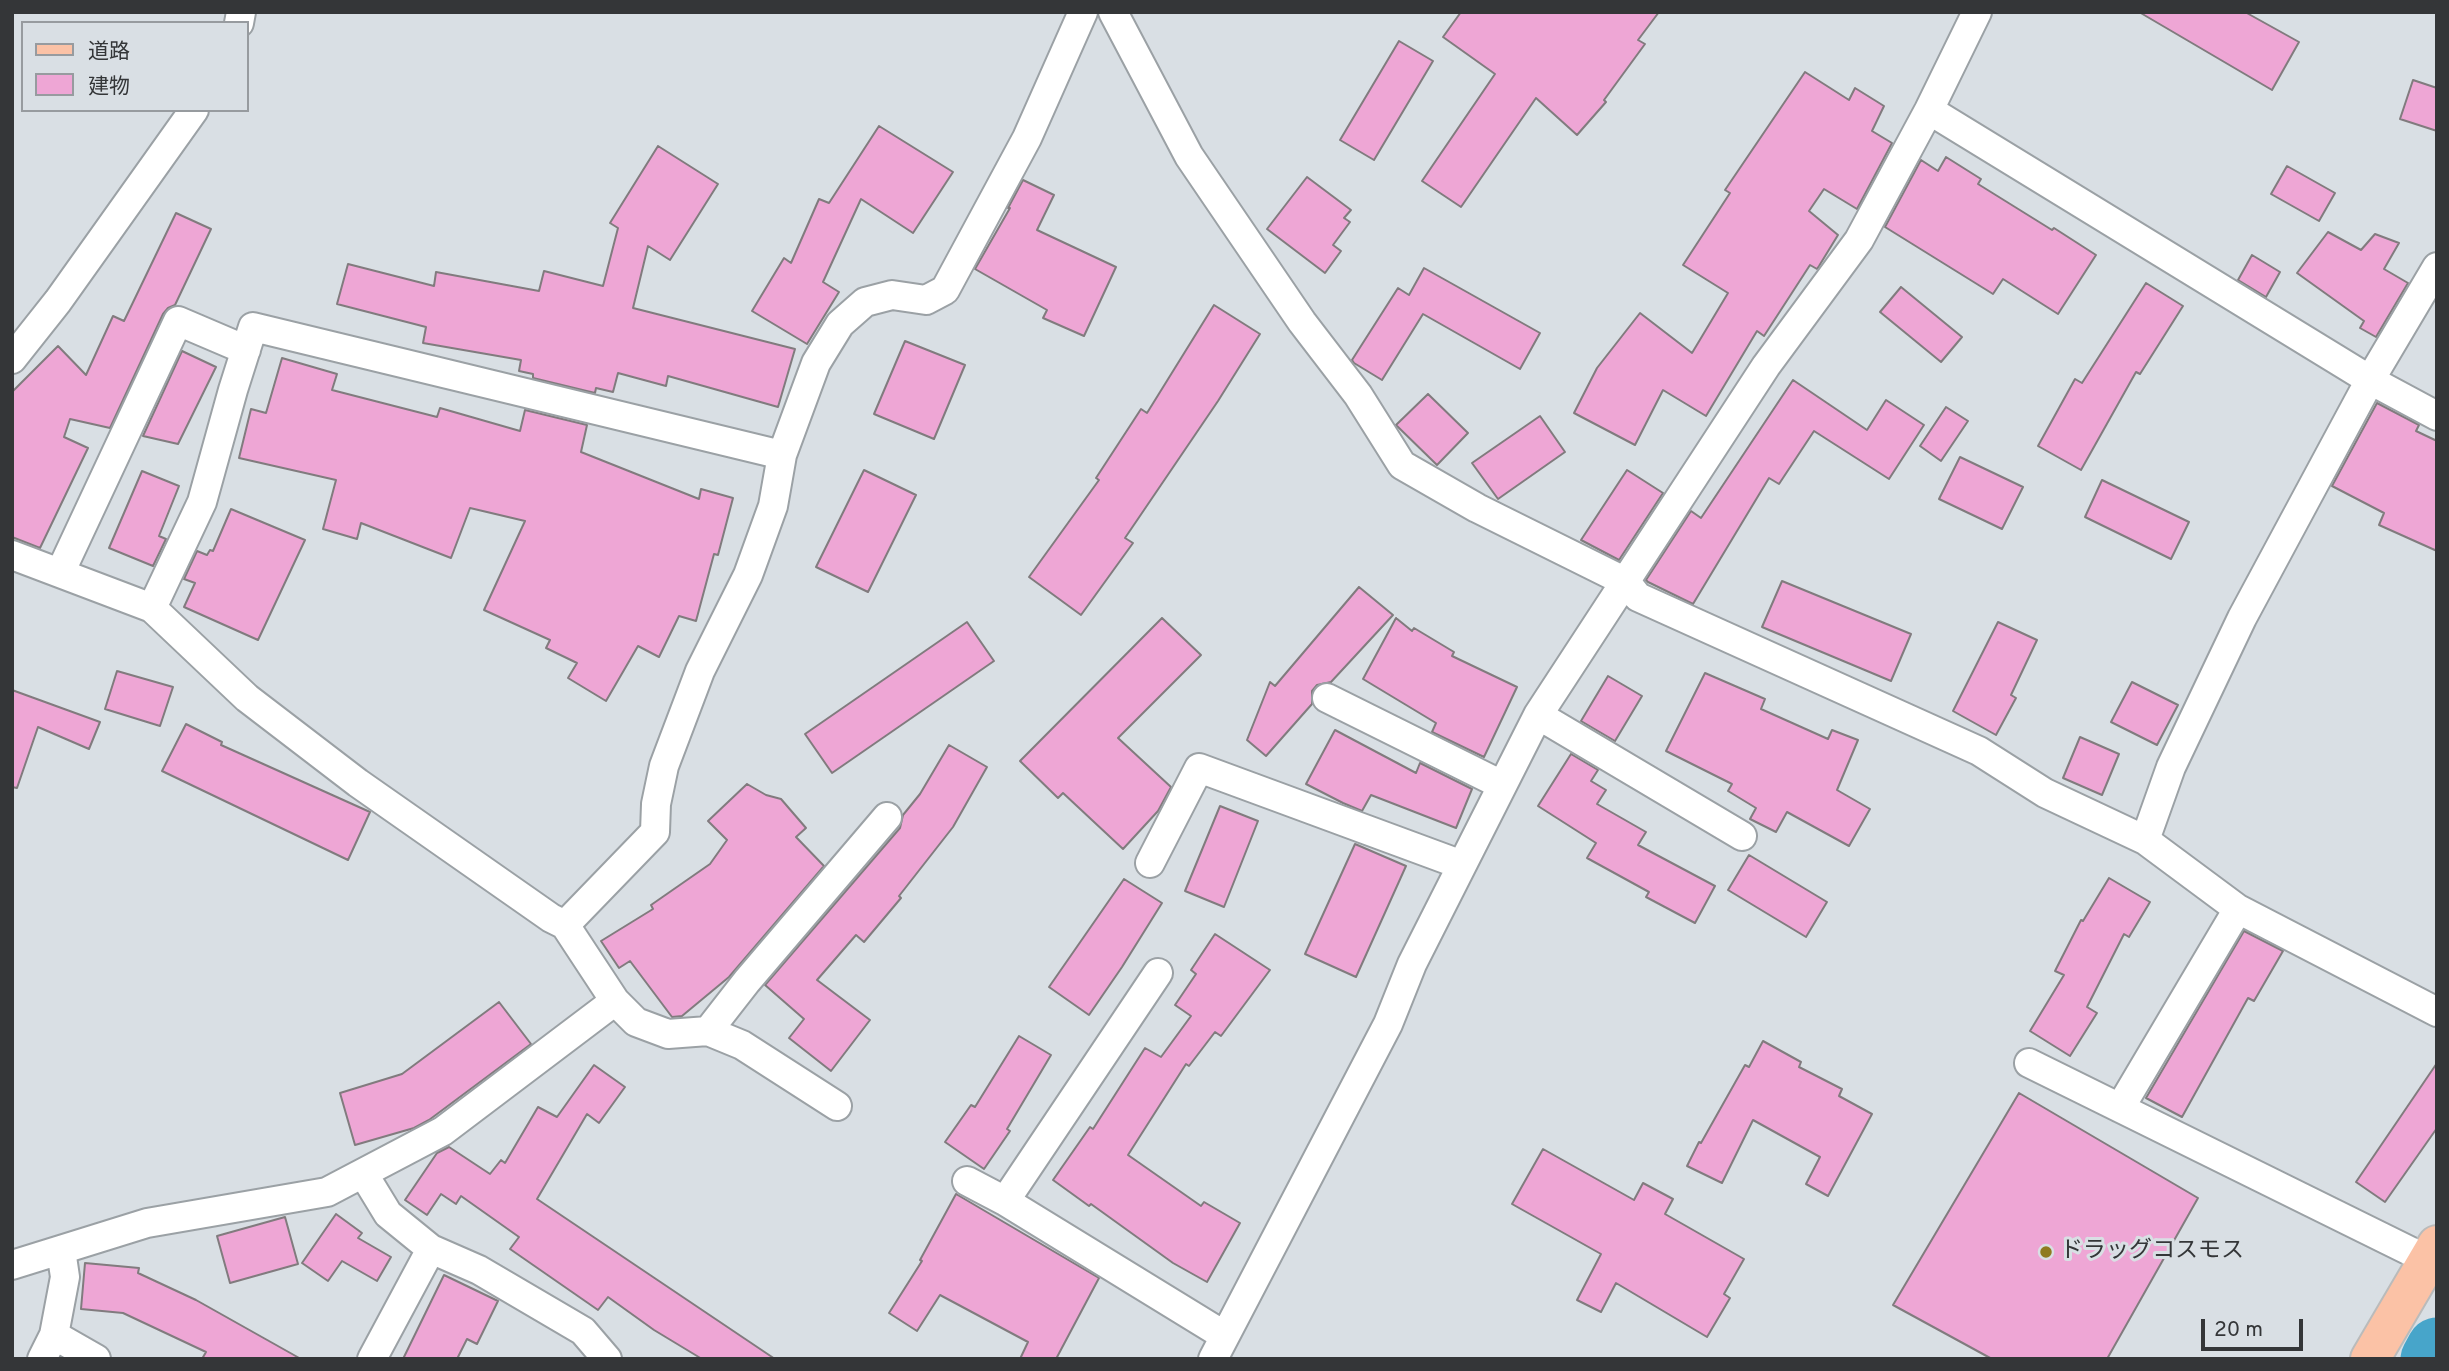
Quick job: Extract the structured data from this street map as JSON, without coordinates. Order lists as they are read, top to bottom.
{
  "places": ["ドラッグコスモス"],
  "legend": ["道路", "建物"],
  "scale_bar": "20 m"
}
